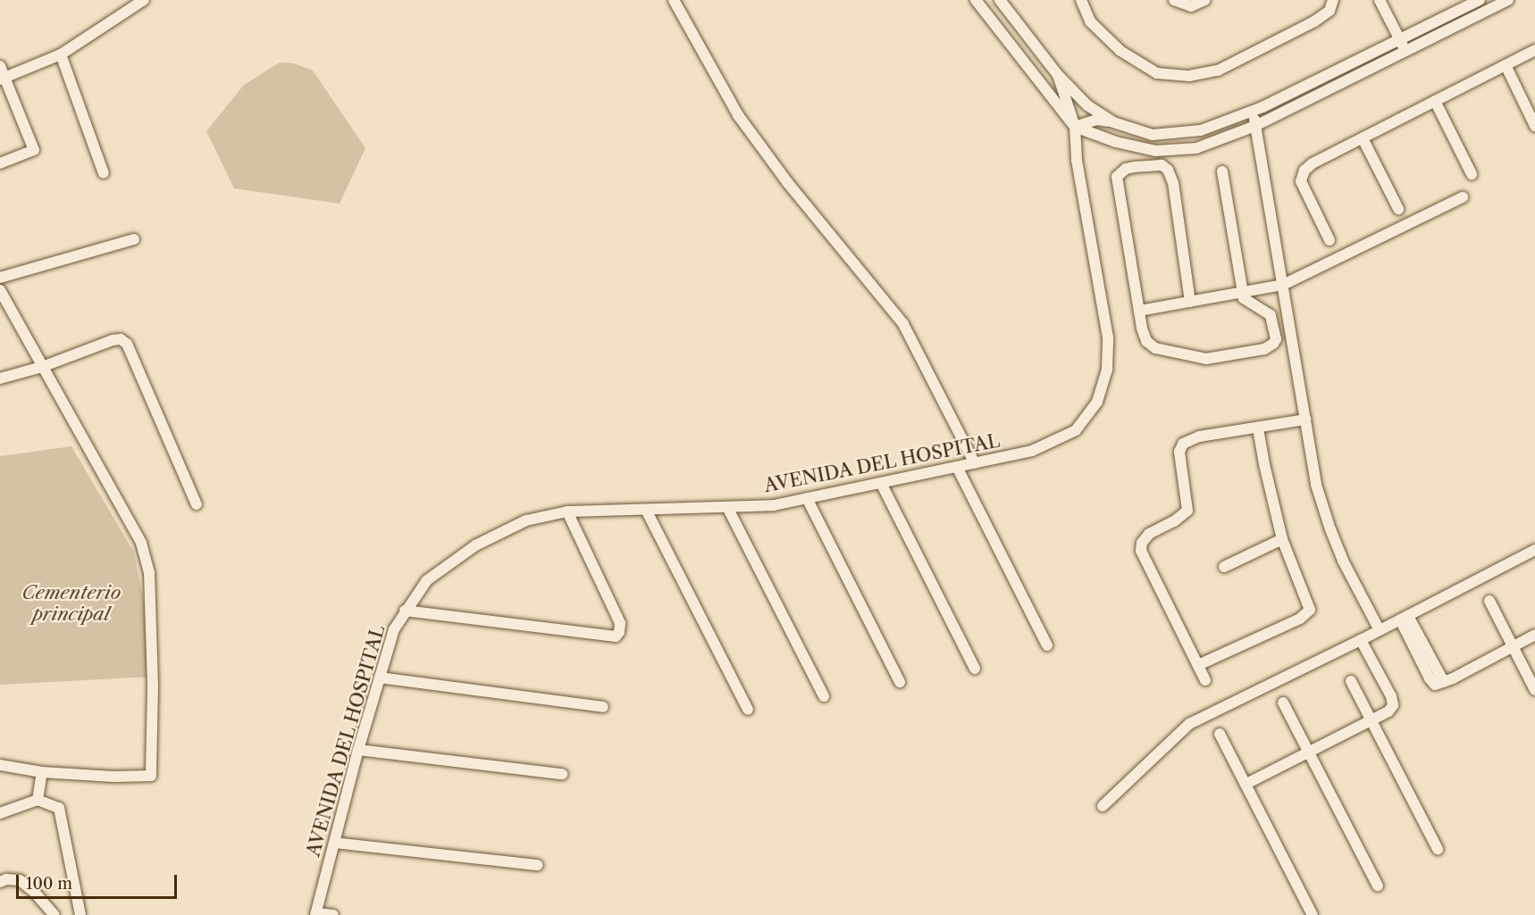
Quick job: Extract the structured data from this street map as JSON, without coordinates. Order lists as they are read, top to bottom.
{
  "streets": {
    "street": ["AVENIDA DEL HOSPITAL"]
  },
  "parks": ["Cementerio principal"],
  "scale_bar": "100 m"
}
